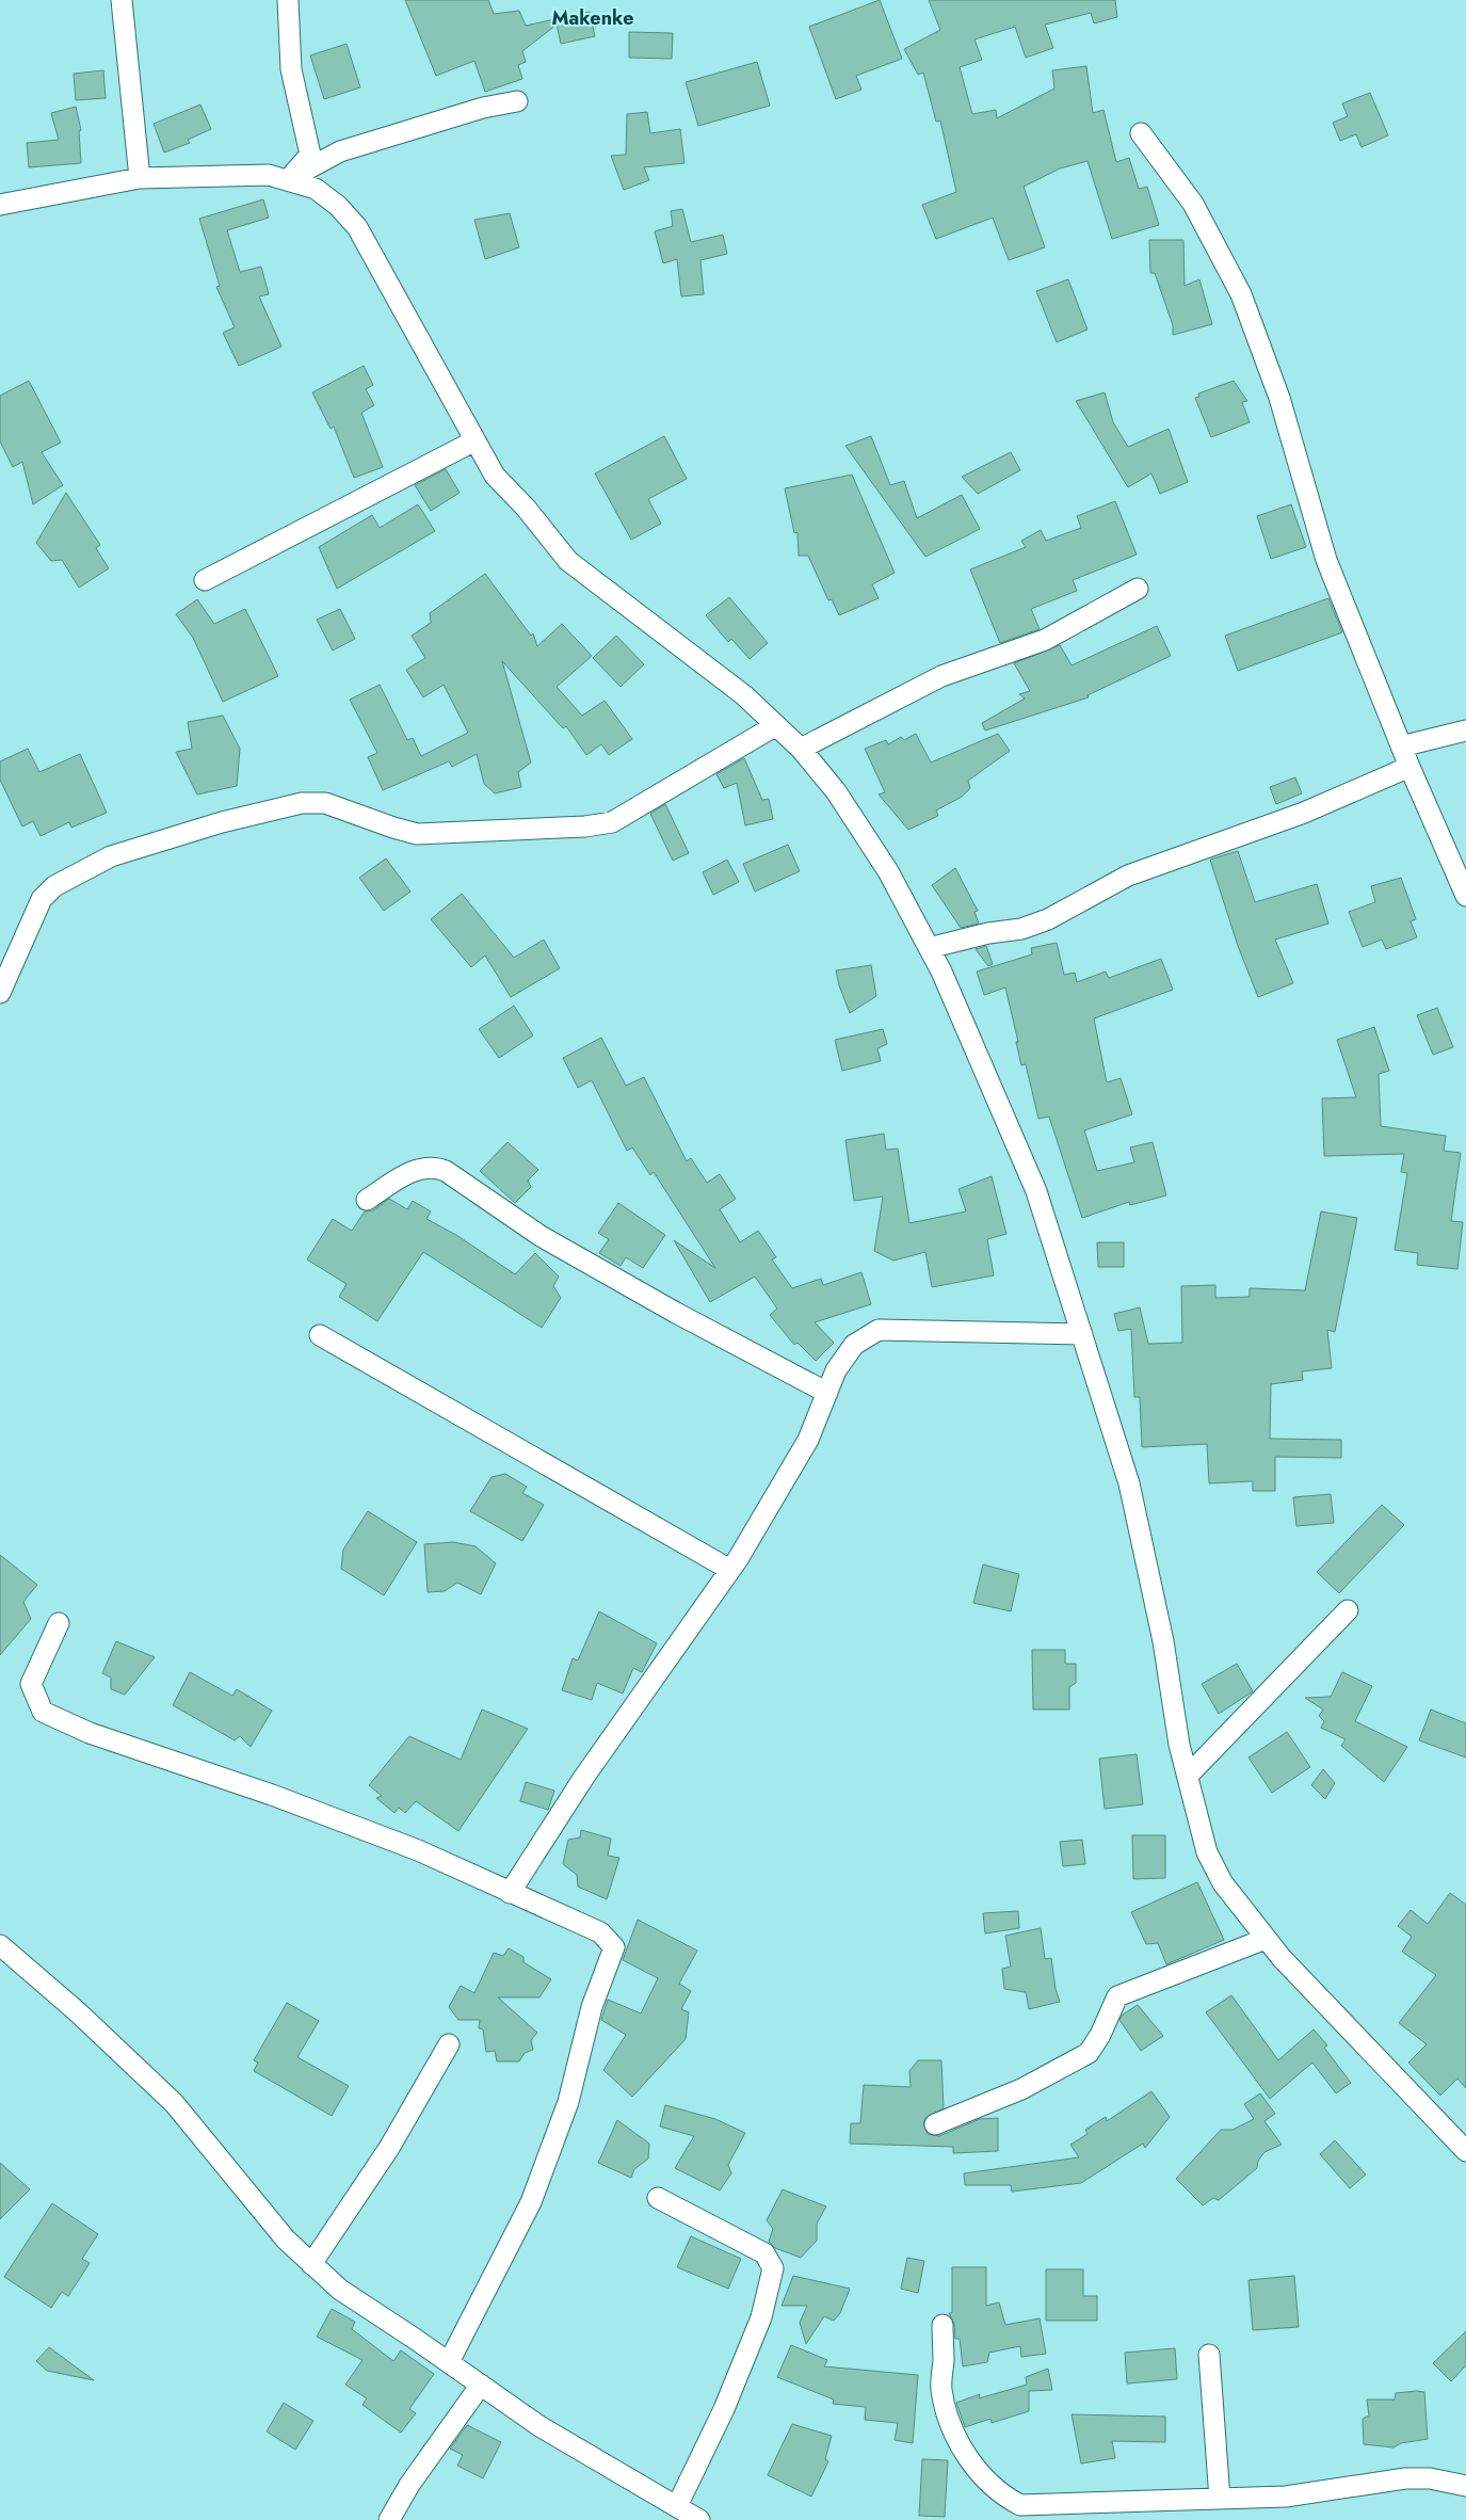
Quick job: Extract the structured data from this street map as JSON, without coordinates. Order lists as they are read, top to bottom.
{
  "districts": ["Makenke"]
}
